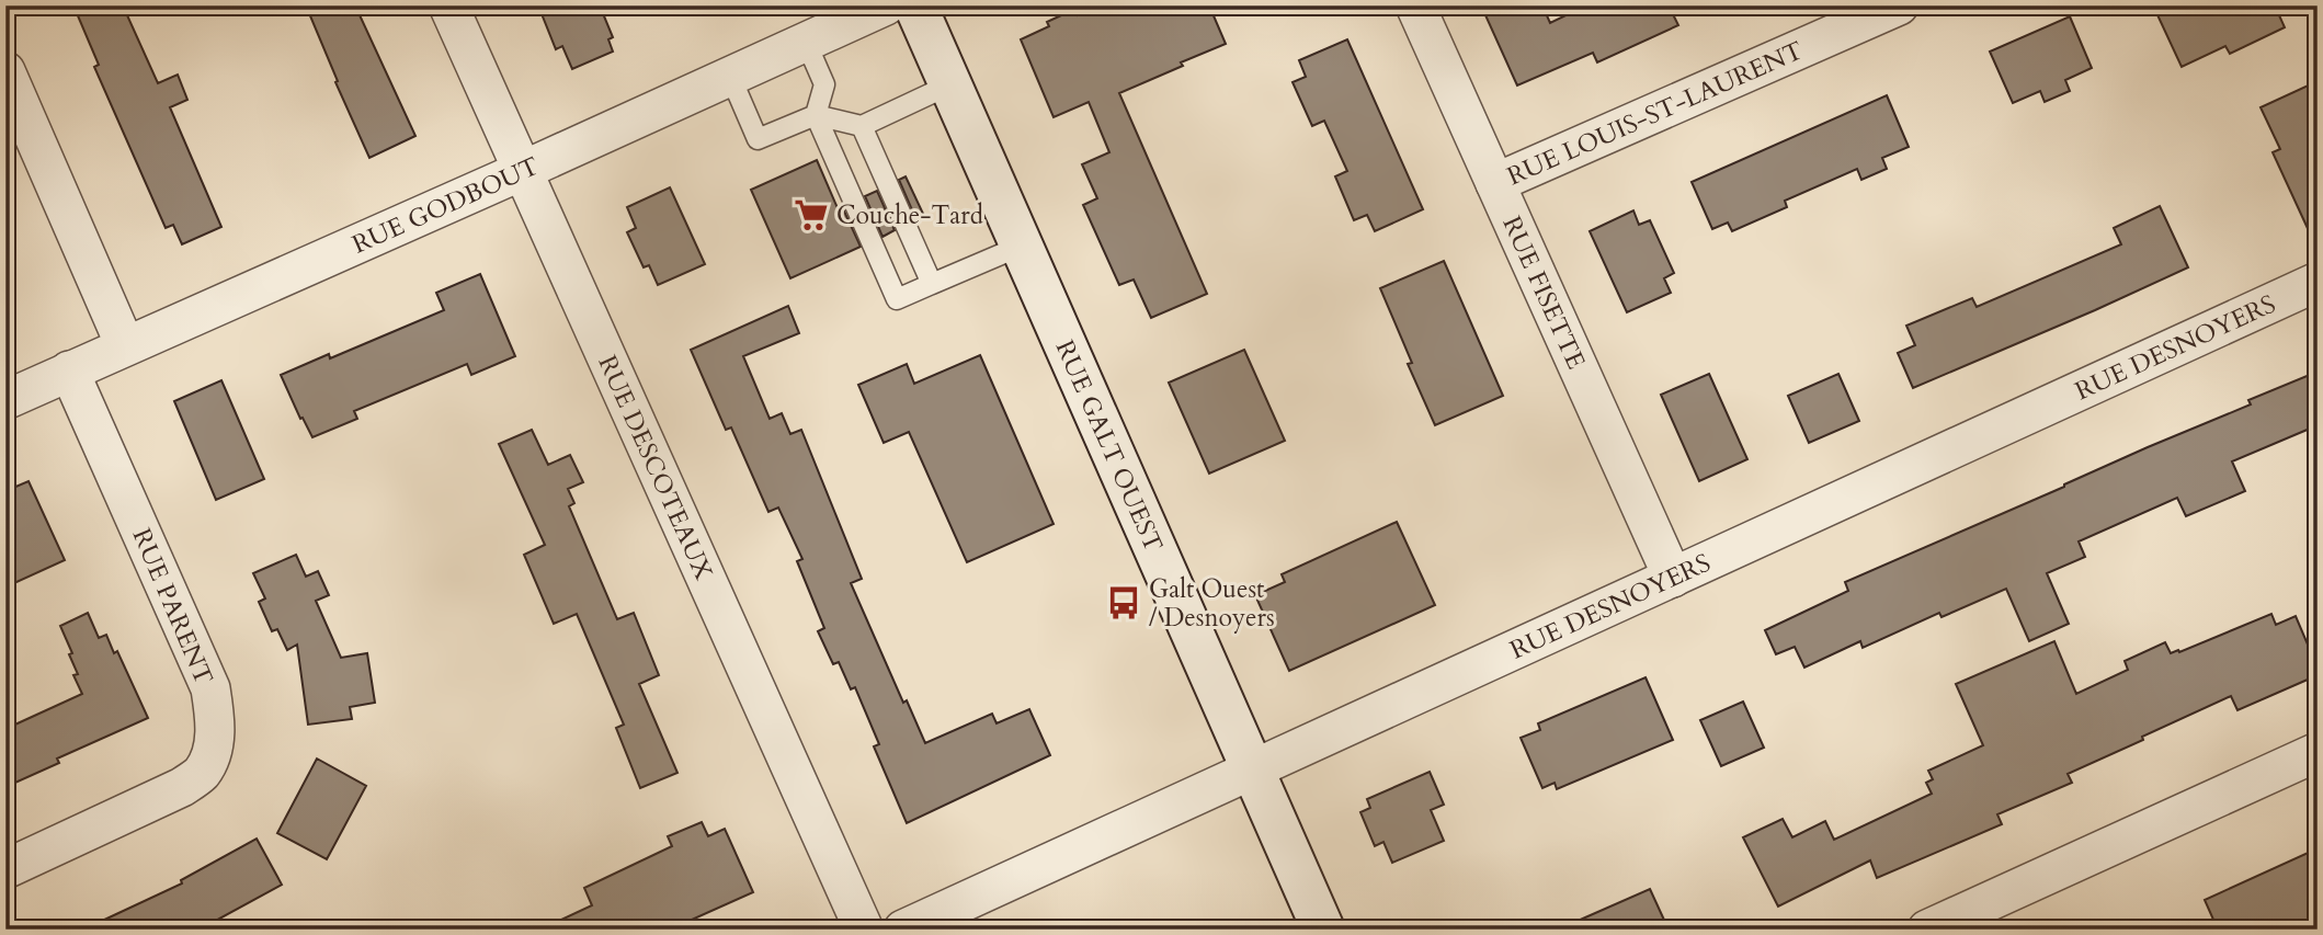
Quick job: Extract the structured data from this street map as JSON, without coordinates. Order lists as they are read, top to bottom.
{
  "streets": {
    "street": [
      "RUE LOUIS-ST-LAURENT",
      "RUE GODBOUT",
      "RUE FISETTE",
      "RUE DESNOYERS",
      "RUE GALT OUEST",
      "RUE DESCOTEAUX",
      "RUE PARENT"
    ]
  },
  "crossings": [
    ["RUE LOUIS-ST-LAURENT", "RUE FISETTE"],
    ["RUE GODBOUT", "RUE DESCOTEAUX"],
    ["RUE GODBOUT", "RUE PARENT"],
    ["RUE FISETTE", "RUE DESNOYERS"],
    ["RUE DESNOYERS", "RUE GALT OUEST"]
  ],
  "places": {
    "supermarket": ["Couche-Tard"],
    "bus stop": ["Galt Ouest / Desnoyers"]
  }
}
